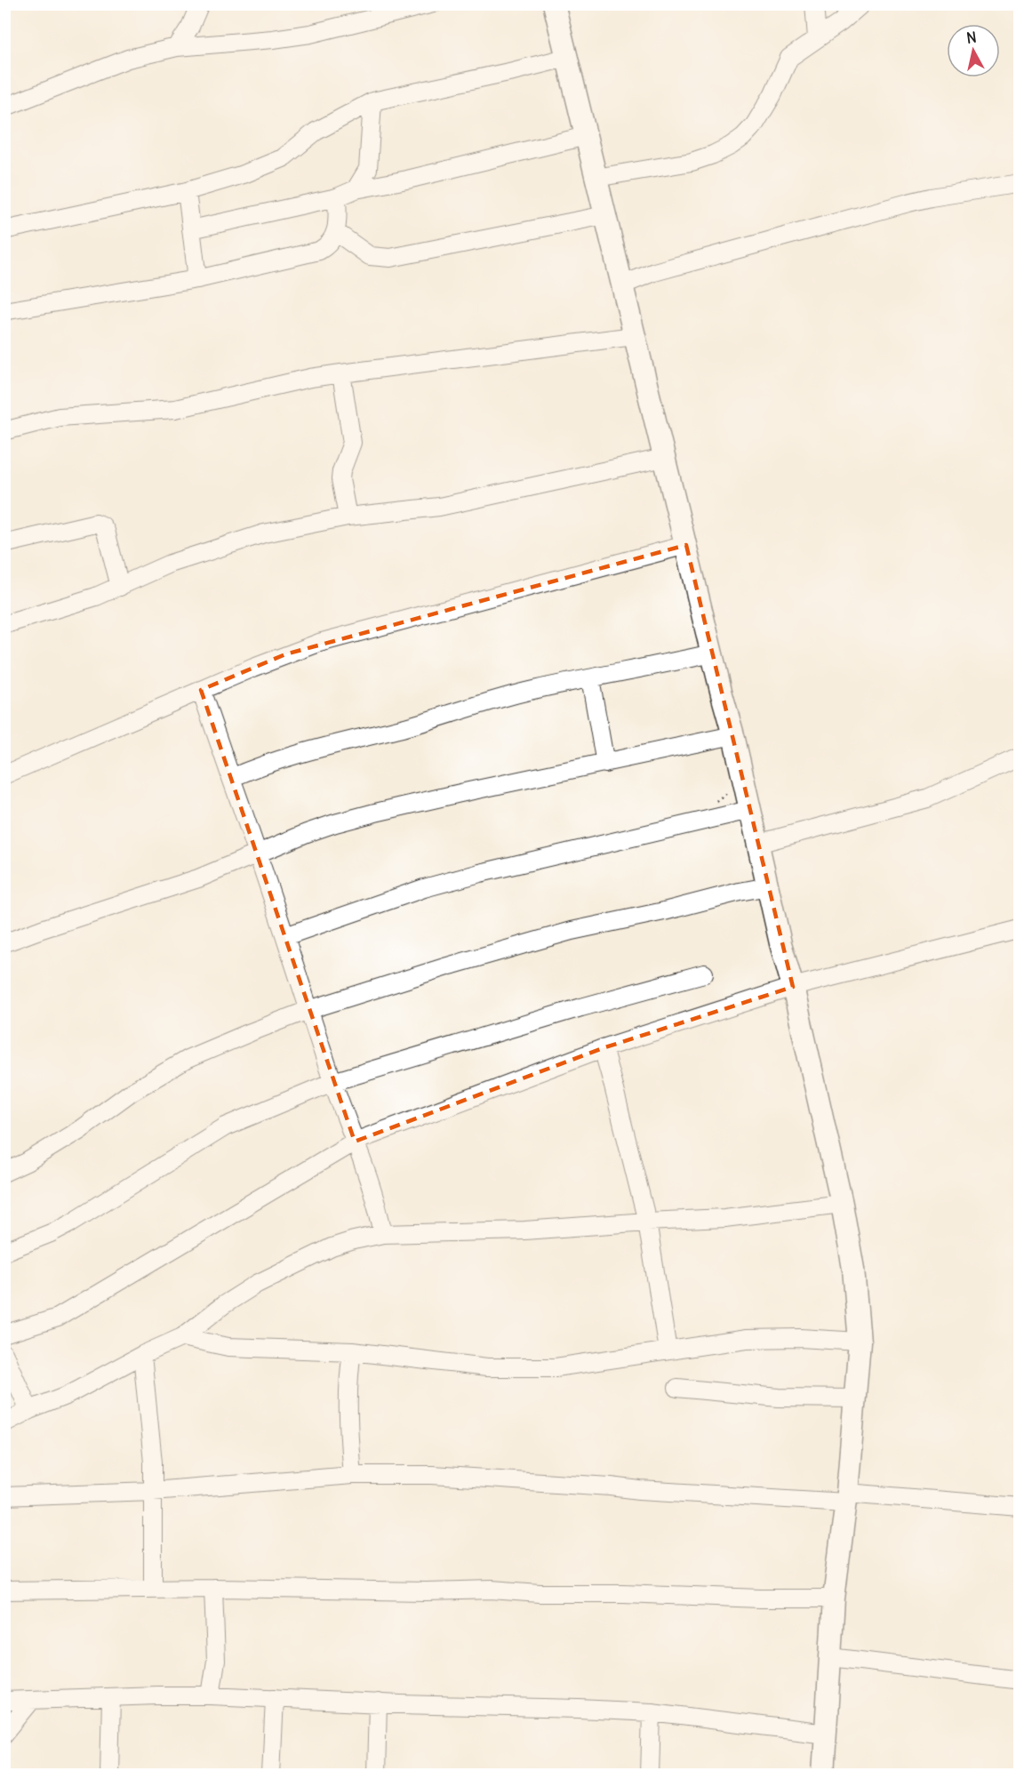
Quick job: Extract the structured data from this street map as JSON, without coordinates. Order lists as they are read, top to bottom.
{
  "north": "top"
}
